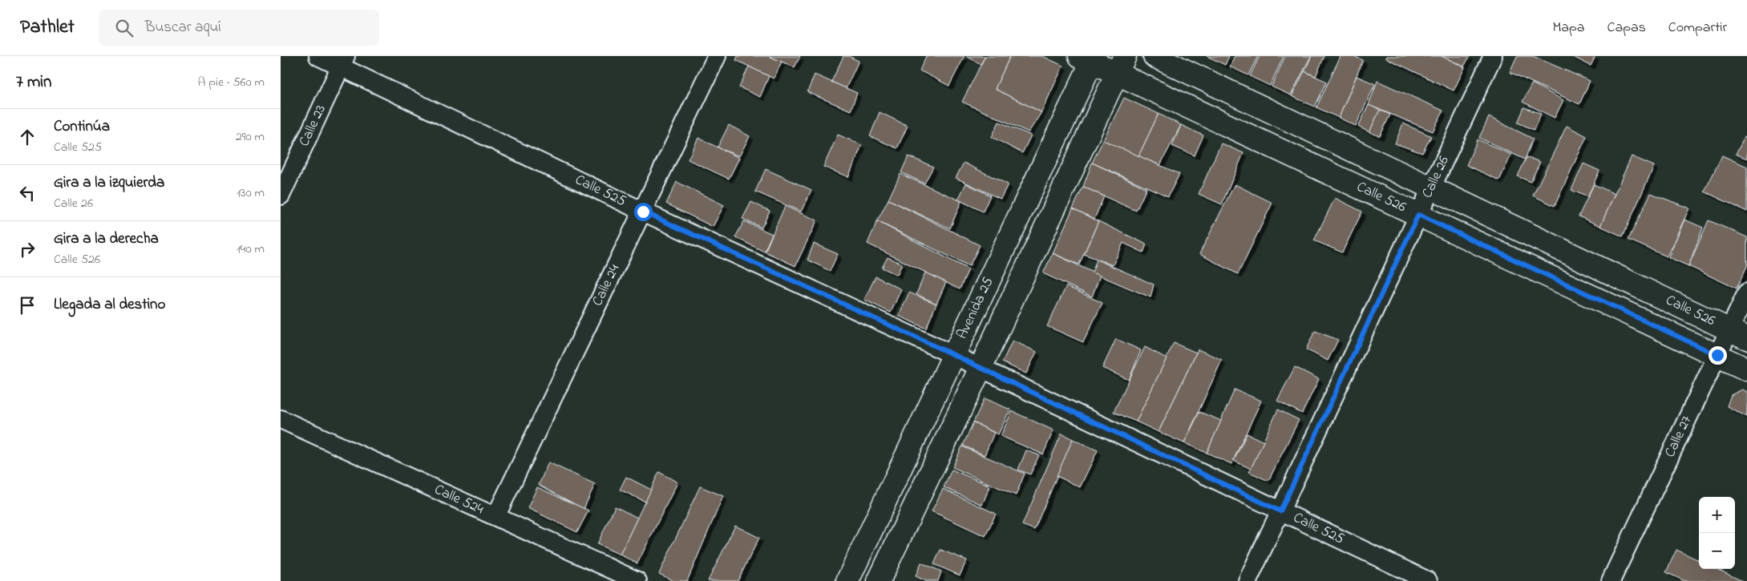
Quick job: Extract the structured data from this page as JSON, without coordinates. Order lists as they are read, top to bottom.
{
  "streets": {
    "main road": ["Calle 526", "Avenida 25"],
    "street": [
      "Calle 23",
      "Calle 26",
      "Calle 525",
      "Calle 24",
      "Calle 27",
      "Calle 524"
    ]
  },
  "crossings": [
    ["Calle 23", "Calle 525"],
    ["Calle 26", "Calle 525"],
    ["Calle 26", "Calle 526"],
    ["Calle 525", "Calle 24"],
    ["Calle 525", "Avenida 25"],
    ["Calle 526", "Avenida 25"],
    ["Calle 526", "Calle 27"],
    ["Calle 24", "Calle 524"]
  ],
  "page": {
    "header": "Pathlet",
    "search": "Buscar aquí",
    "nav": ["Mapa", "Capas", "Compartir"],
    "heading": ["7 min", "A pie · 560 m"],
    "list": [
      ["Continúa", "Calle 525", "290 m"],
      ["Gira a la izquierda", "Calle 26", "130 m"],
      ["Gira a la derecha", "Calle 526", "140 m"],
      "Llegada al destino"
    ],
    "map_buttons": ["+", "−"]
  }
}
